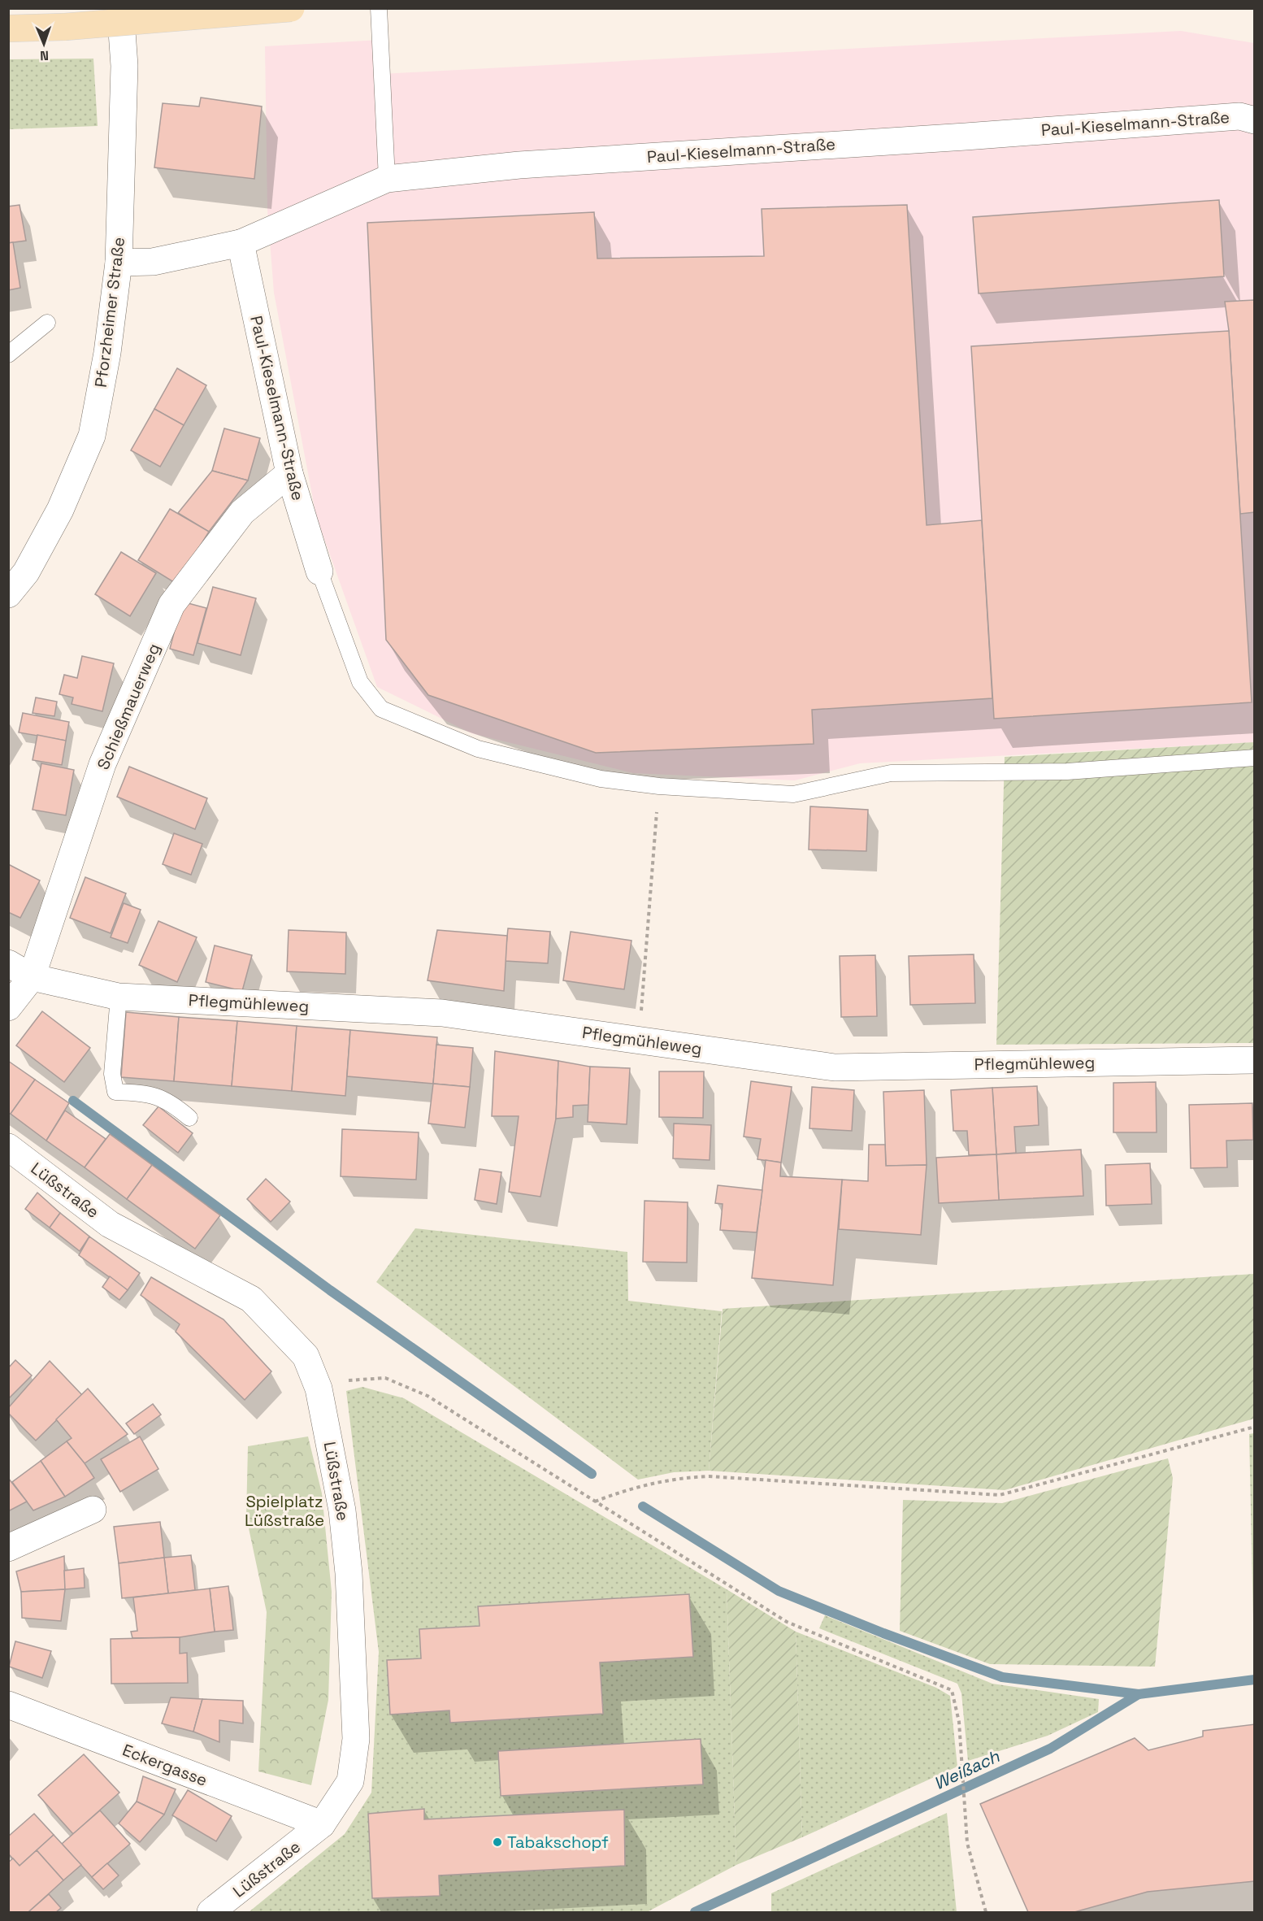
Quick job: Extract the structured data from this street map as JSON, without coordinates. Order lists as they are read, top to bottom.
{
  "streets": {
    "street": [
      "Paul-Kieselmann-Straße",
      "Pforzheimer Straße",
      "Schießmauerweg",
      "Pflegmühleweg",
      "Lüßstraße",
      "Eckergasse"
    ]
  },
  "crossings": [
    ["Paul-Kieselmann-Straße", "Pforzheimer Straße"],
    ["Paul-Kieselmann-Straße", "Schießmauerweg"],
    ["Schießmauerweg", "Pflegmühleweg"],
    ["Lüßstraße", "Eckergasse"]
  ],
  "water": ["Weißach"],
  "parks": ["Spielplatz Lüßstraße"],
  "places": ["Tabakschopf"],
  "north": "bottom"
}
